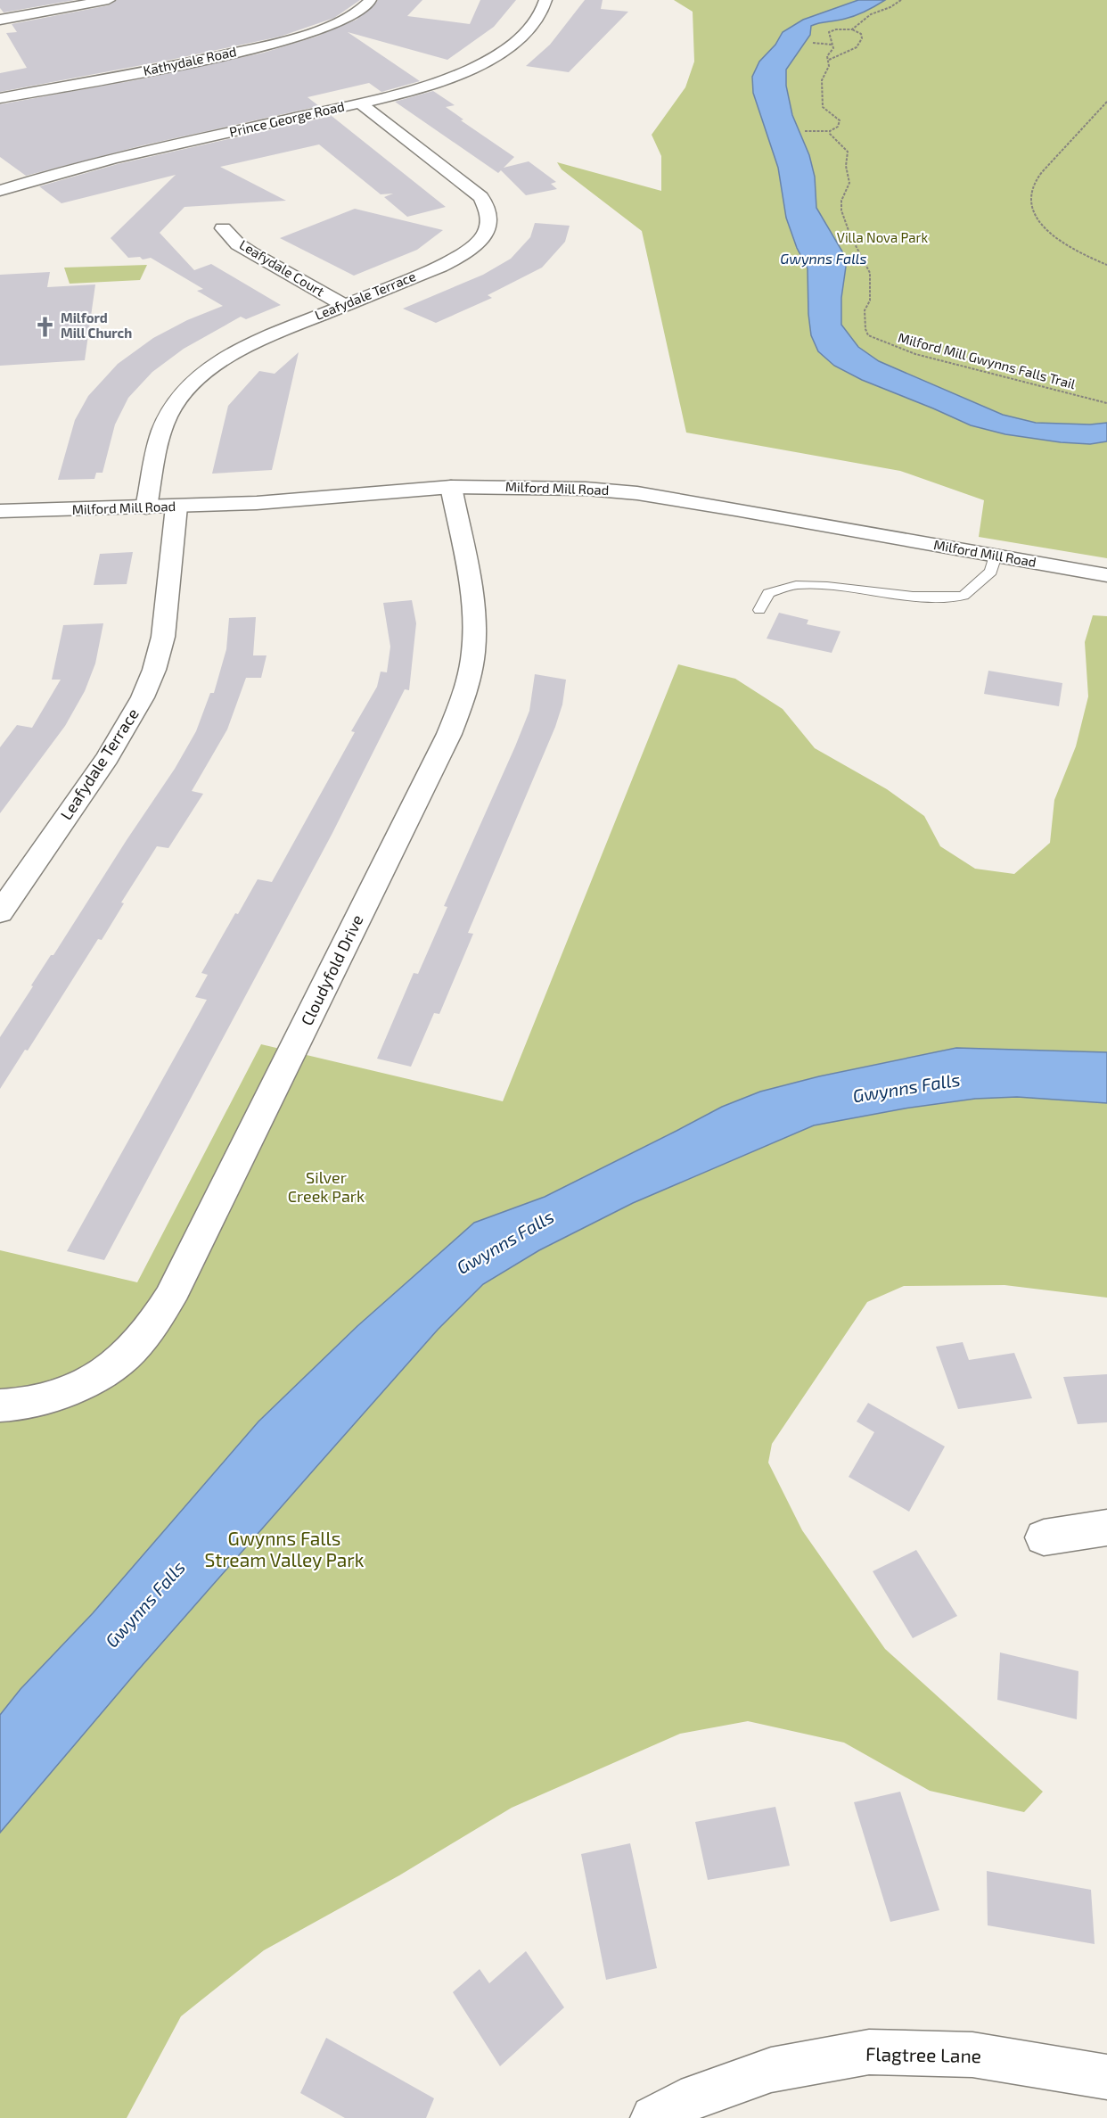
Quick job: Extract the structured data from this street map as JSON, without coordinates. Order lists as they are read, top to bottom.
{
  "streets": {
    "street": [
      "Kathydale Road",
      "Prince George Road",
      "Leafydale Court",
      "Leafydale Terrace",
      "Milford Mill Road",
      "Cloudyfold Drive",
      "Flagtree Lane"
    ],
    "path": ["Milford Mill Gwynns Falls Trail"]
  },
  "crossings": [
    ["Prince George Road", "Leafydale Terrace"],
    ["Leafydale Court", "Leafydale Terrace"],
    ["Leafydale Terrace", "Milford Mill Road"],
    ["Milford Mill Road", "Cloudyfold Drive"]
  ],
  "water": ["Gwynns Falls"],
  "parks": ["Villa Nova Park", "Silver Creek Park", "Gwynns Falls Stream Valley Park"],
  "places": {
    "church": ["Milford Mill Church"]
  }
}
